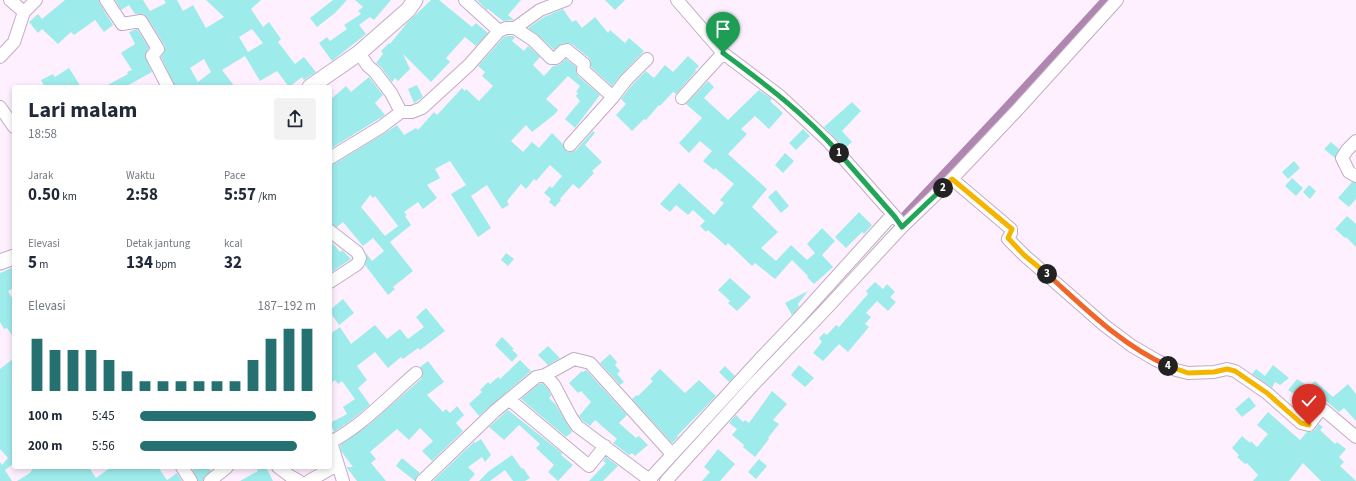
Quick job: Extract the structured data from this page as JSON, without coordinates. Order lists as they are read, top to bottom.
{
  "page": {
    "heading": ["Lari malam", "18:58"],
    "pins": [
      "1",
      "2",
      "3",
      "4"
    ],
    "stats": [
      ["Jarak", "0.50 km"],
      ["Waktu", "2:58"],
      ["Pace", "5:57 /km"],
      ["Elevasi", "5 m"],
      ["Detak jantung", "134 bpm"],
      ["kcal", "32"]
    ],
    "chart": ["Elevasi", "187–192 m"],
    "list": [
      {
        "name": "100 m",
        "note": "5:45"
      },
      {
        "name": "200 m",
        "note": "5:56"
      }
    ]
  }
}
